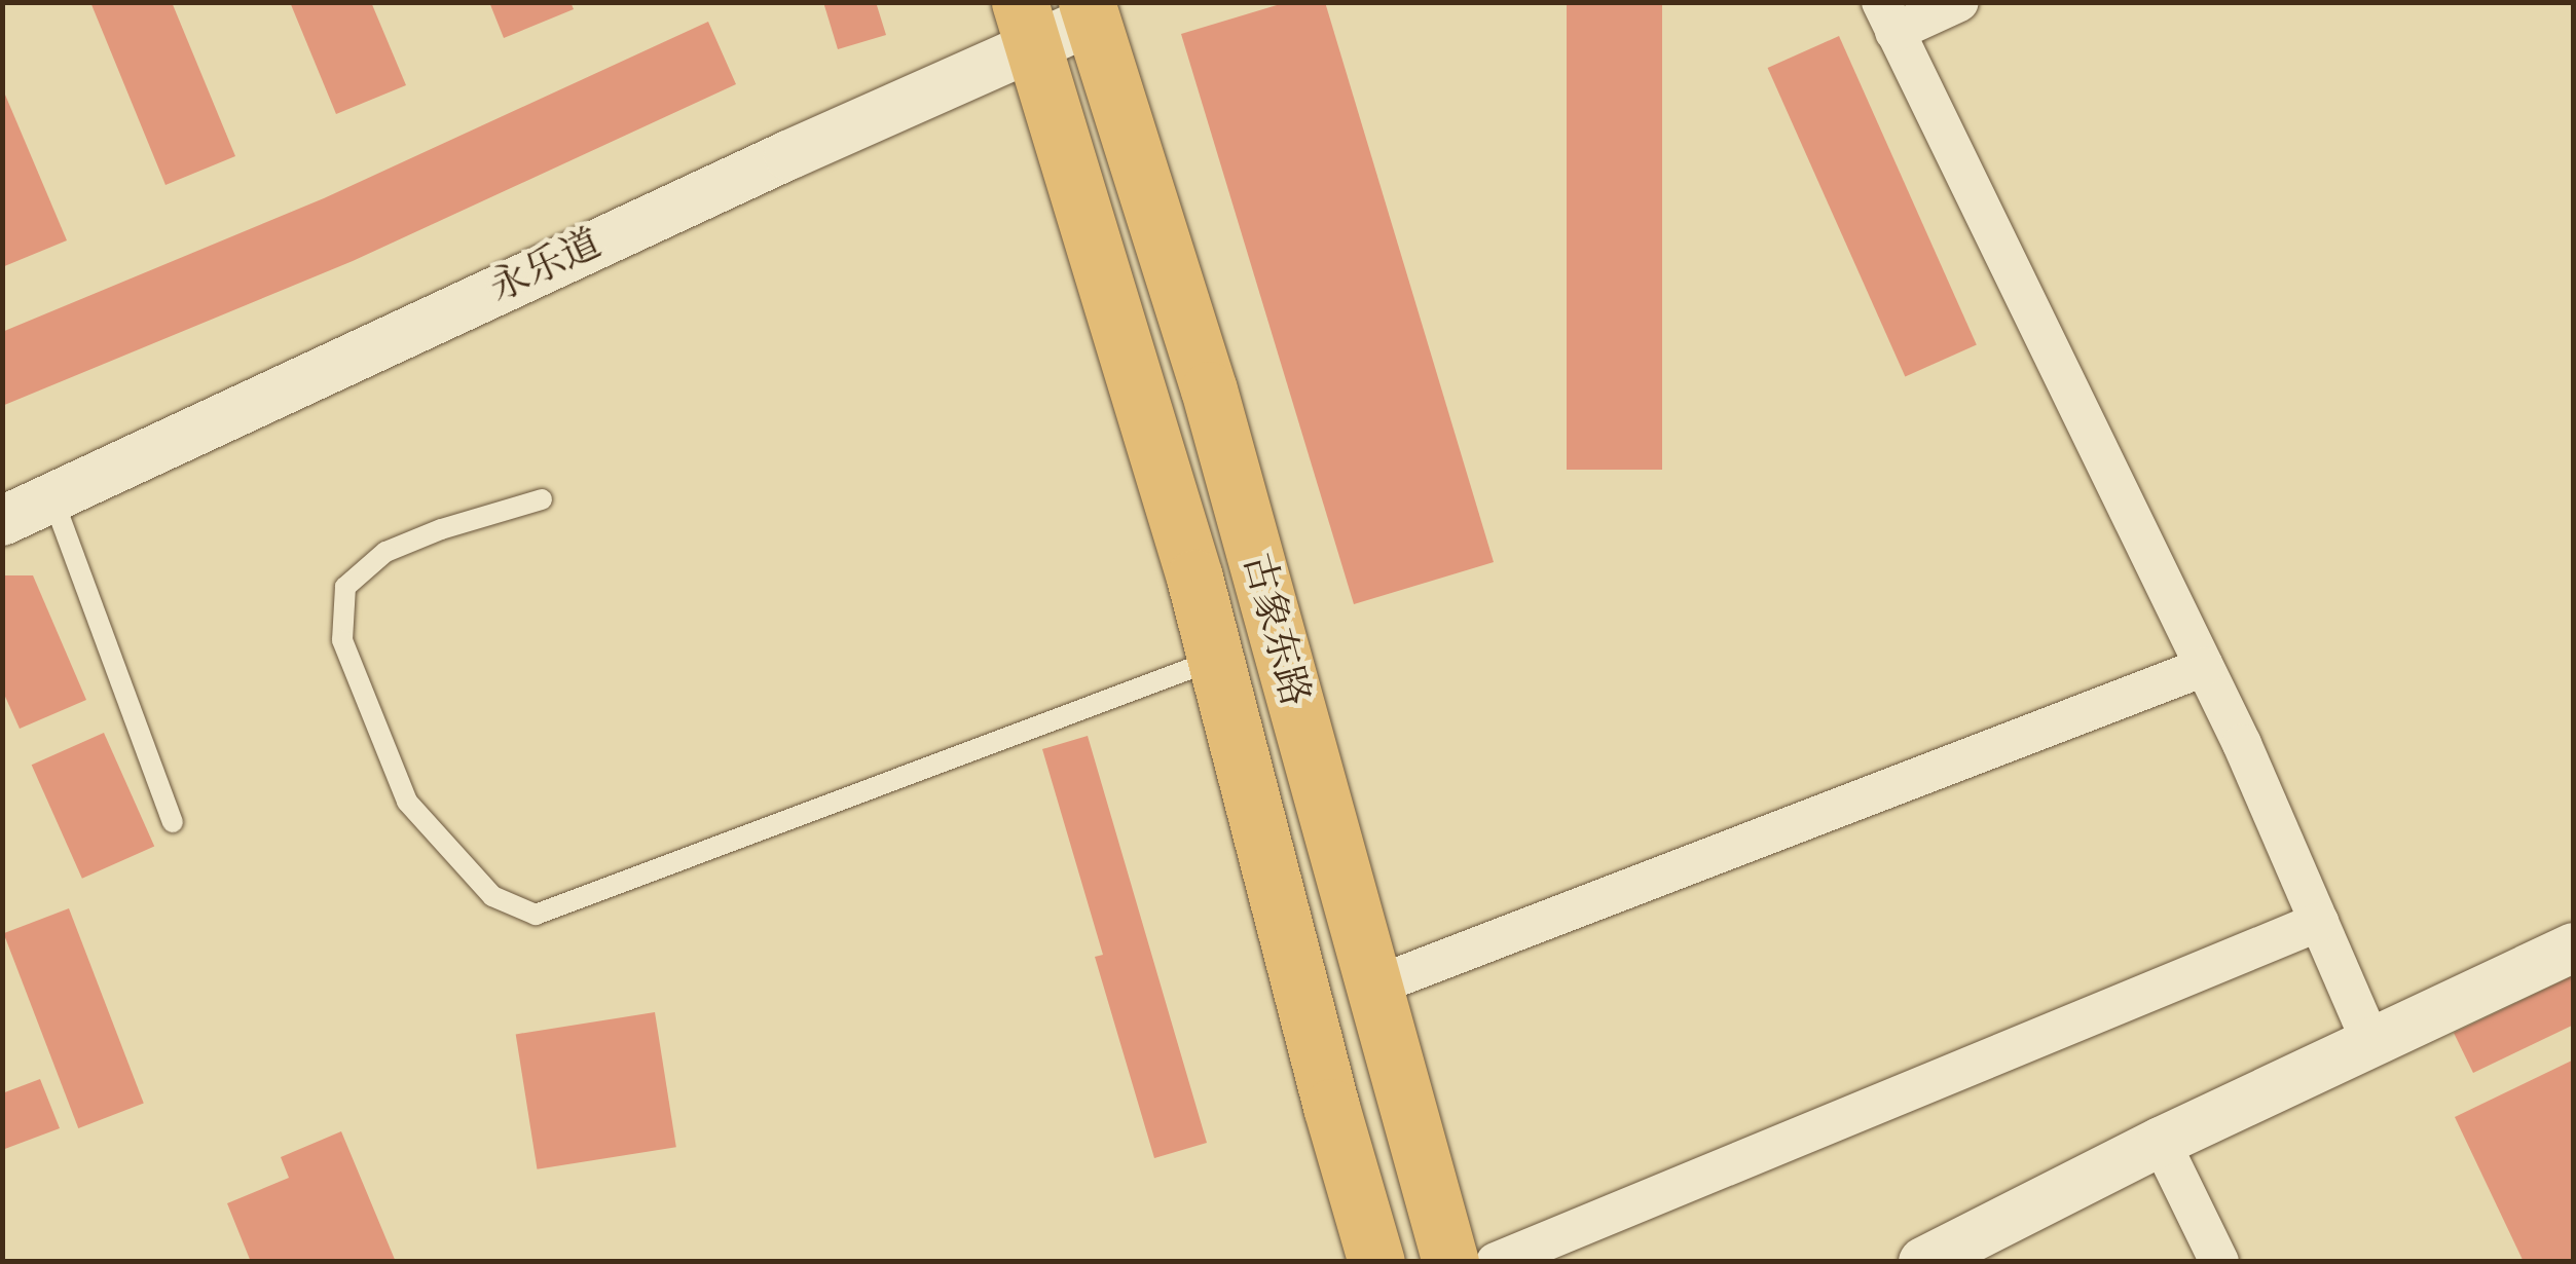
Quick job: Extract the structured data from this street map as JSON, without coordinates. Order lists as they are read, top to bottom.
{
  "streets": {
    "main road": ["古象东路"],
    "street": ["永乐道"]
  },
  "crossings": [
    ["永乐道", "古象东路"]
  ]
}
